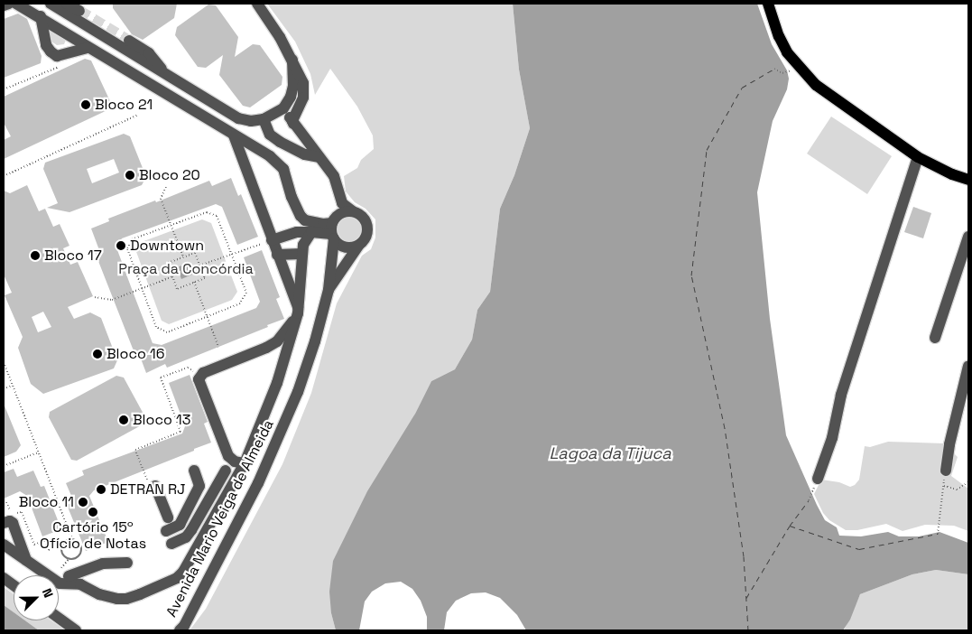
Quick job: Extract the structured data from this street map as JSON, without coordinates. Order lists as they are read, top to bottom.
{
  "streets": {
    "street": ["Avenida Mario Veiga de Almeida"]
  },
  "water": ["Lagoa da Tijuca"],
  "parks": ["Praça da Concórdia"],
  "places": [
    "Bloco 21",
    "Bloco 20",
    "Downtown",
    "Bloco 17",
    "Bloco 16",
    "Bloco 13",
    "DETRAN RJ",
    "Bloco 11",
    "Cartório 15º Ofício de Notas"
  ],
  "north": "top right"
}
